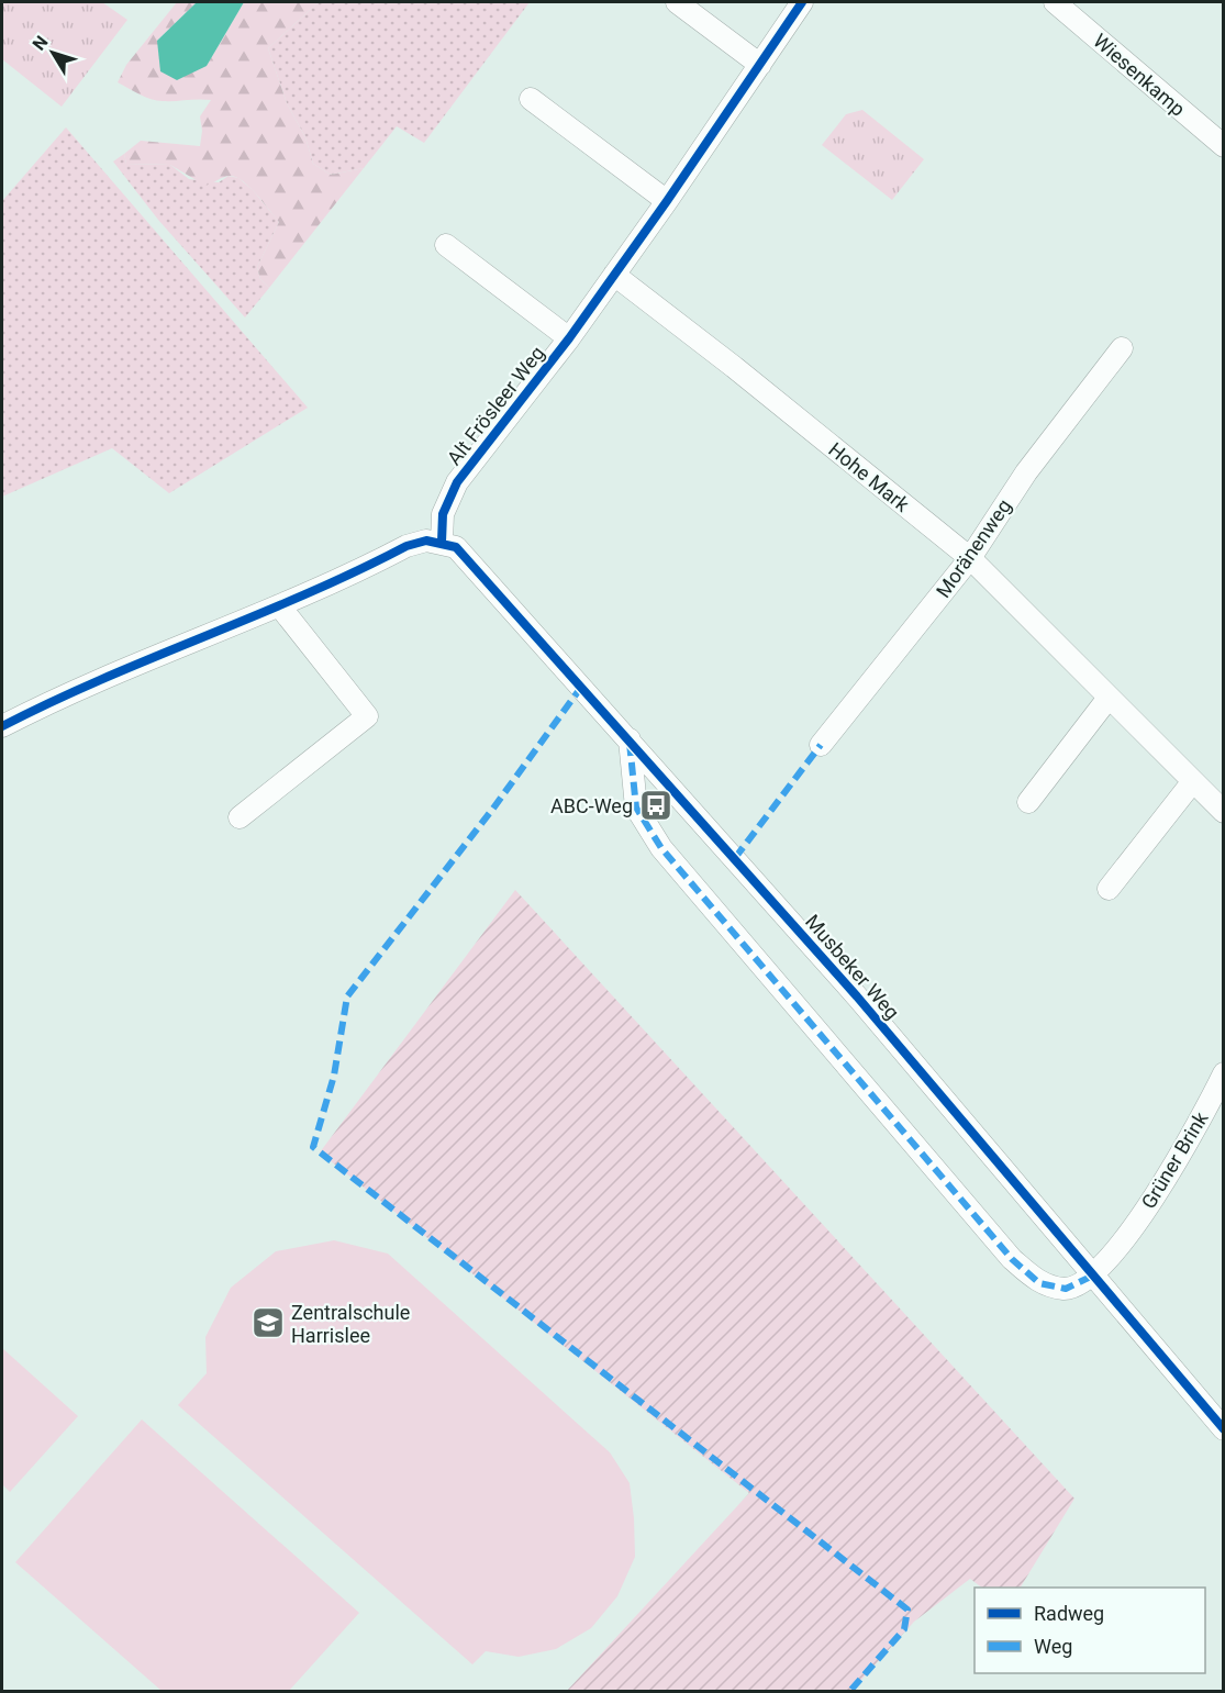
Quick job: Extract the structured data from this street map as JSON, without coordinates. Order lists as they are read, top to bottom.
{
  "streets": {
    "street": [
      "Wiesenkamp",
      "Alt Frösleer Weg",
      "Hohe Mark",
      "Moränenweg",
      "Musbeker Weg",
      "Grüner Brink"
    ]
  },
  "crossings": [
    ["Alt Frösleer Weg", "Hohe Mark"],
    ["Alt Frösleer Weg", "Musbeker Weg"],
    ["Hohe Mark", "Moränenweg"],
    ["Musbeker Weg", "Grüner Brink"]
  ],
  "places": {
    "bus stop": ["ABC-Weg"],
    "school or university": ["Zentralschule Harrislee"]
  },
  "legend": ["Radweg", "Weg"],
  "north": "top left"
}
